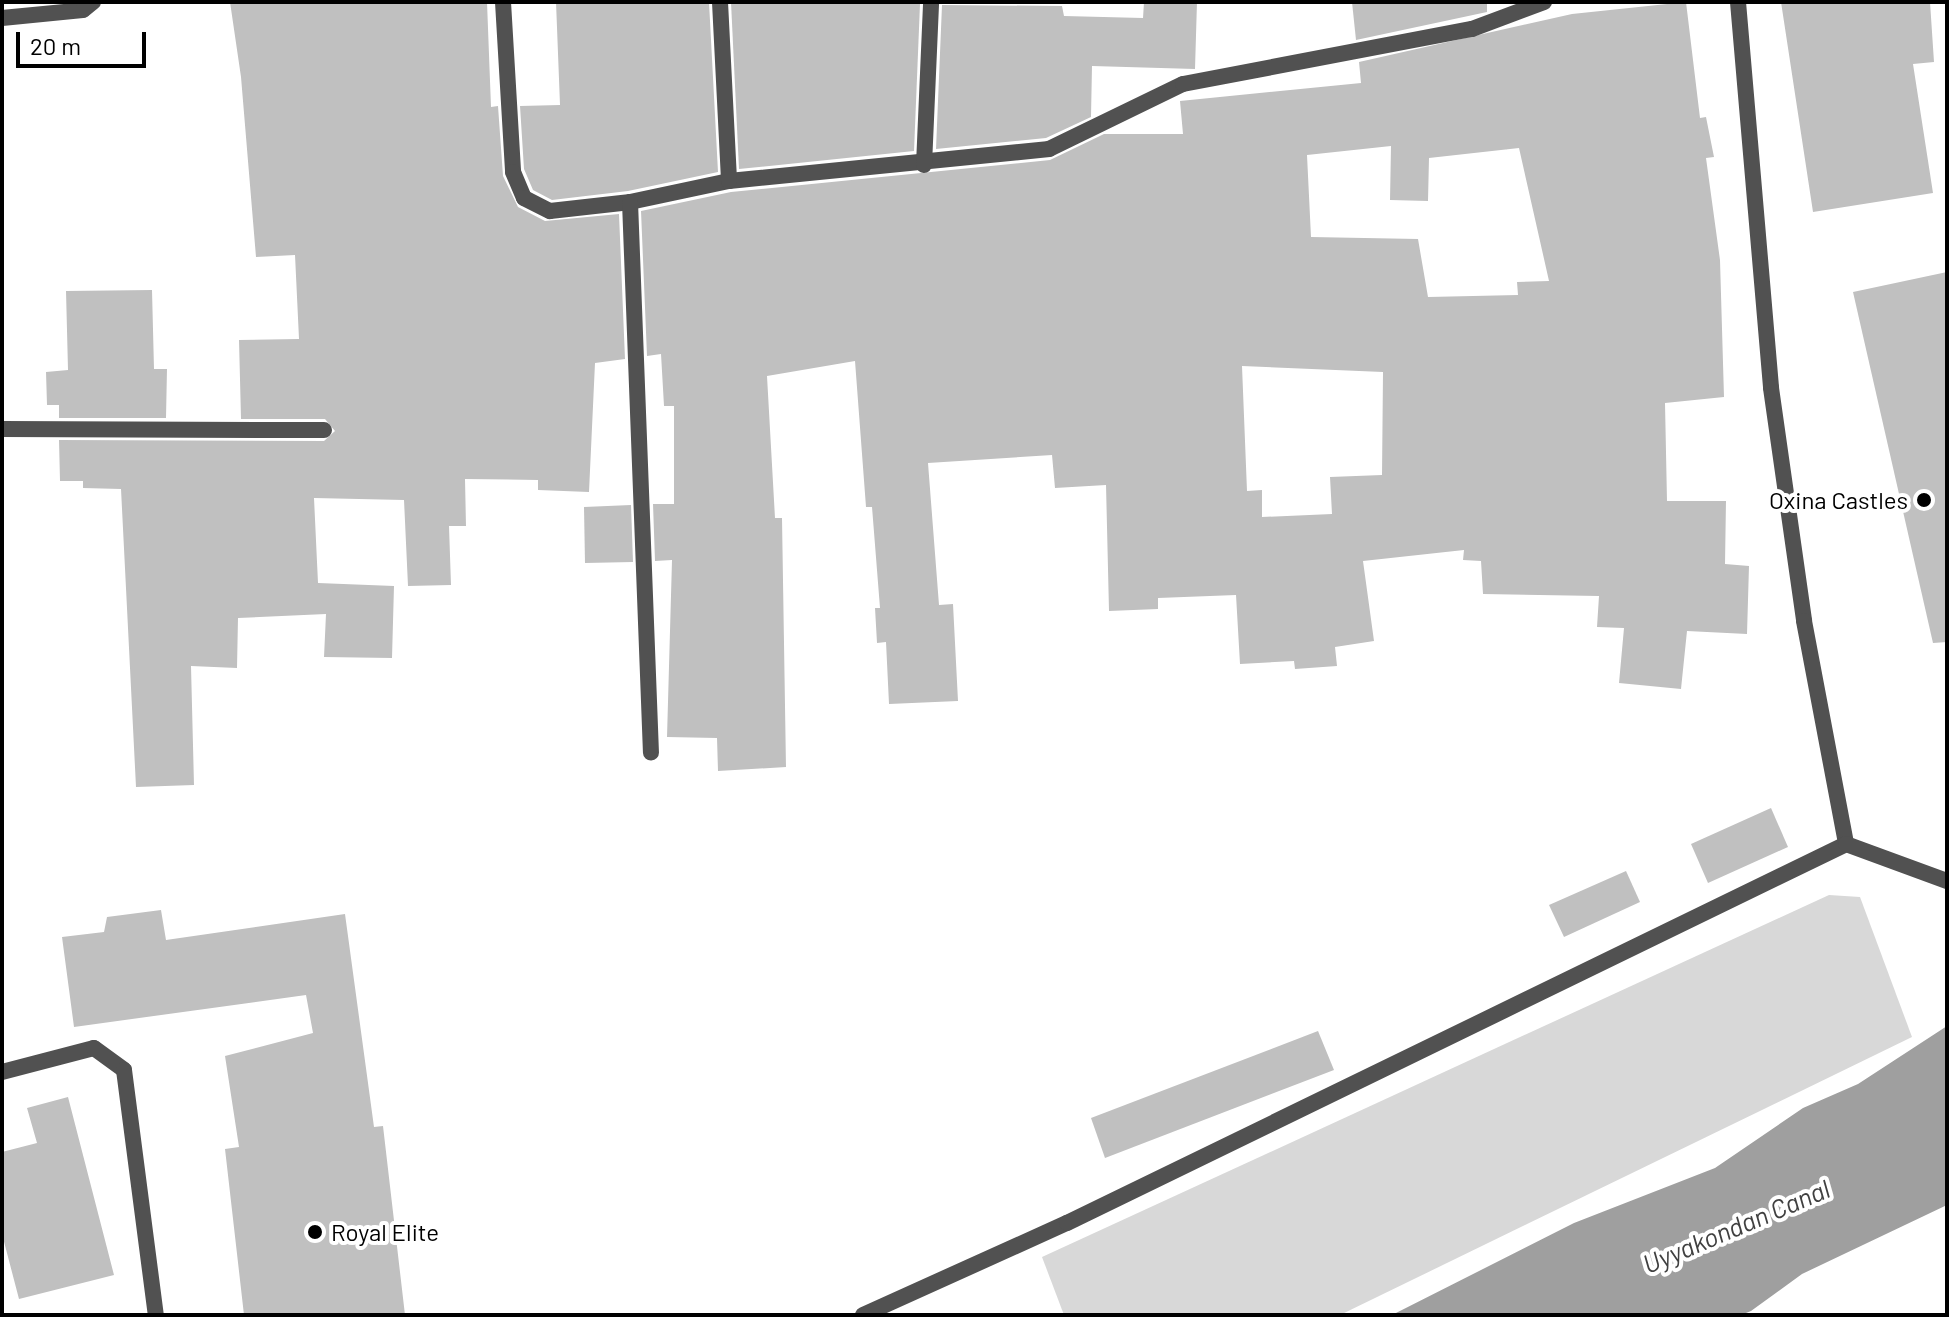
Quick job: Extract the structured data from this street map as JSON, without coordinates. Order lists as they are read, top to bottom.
{
  "water": ["Uyyakondan Canal"],
  "places": ["Oxina Castles", "Royal Elite"],
  "scale_bar": "20 m"
}
